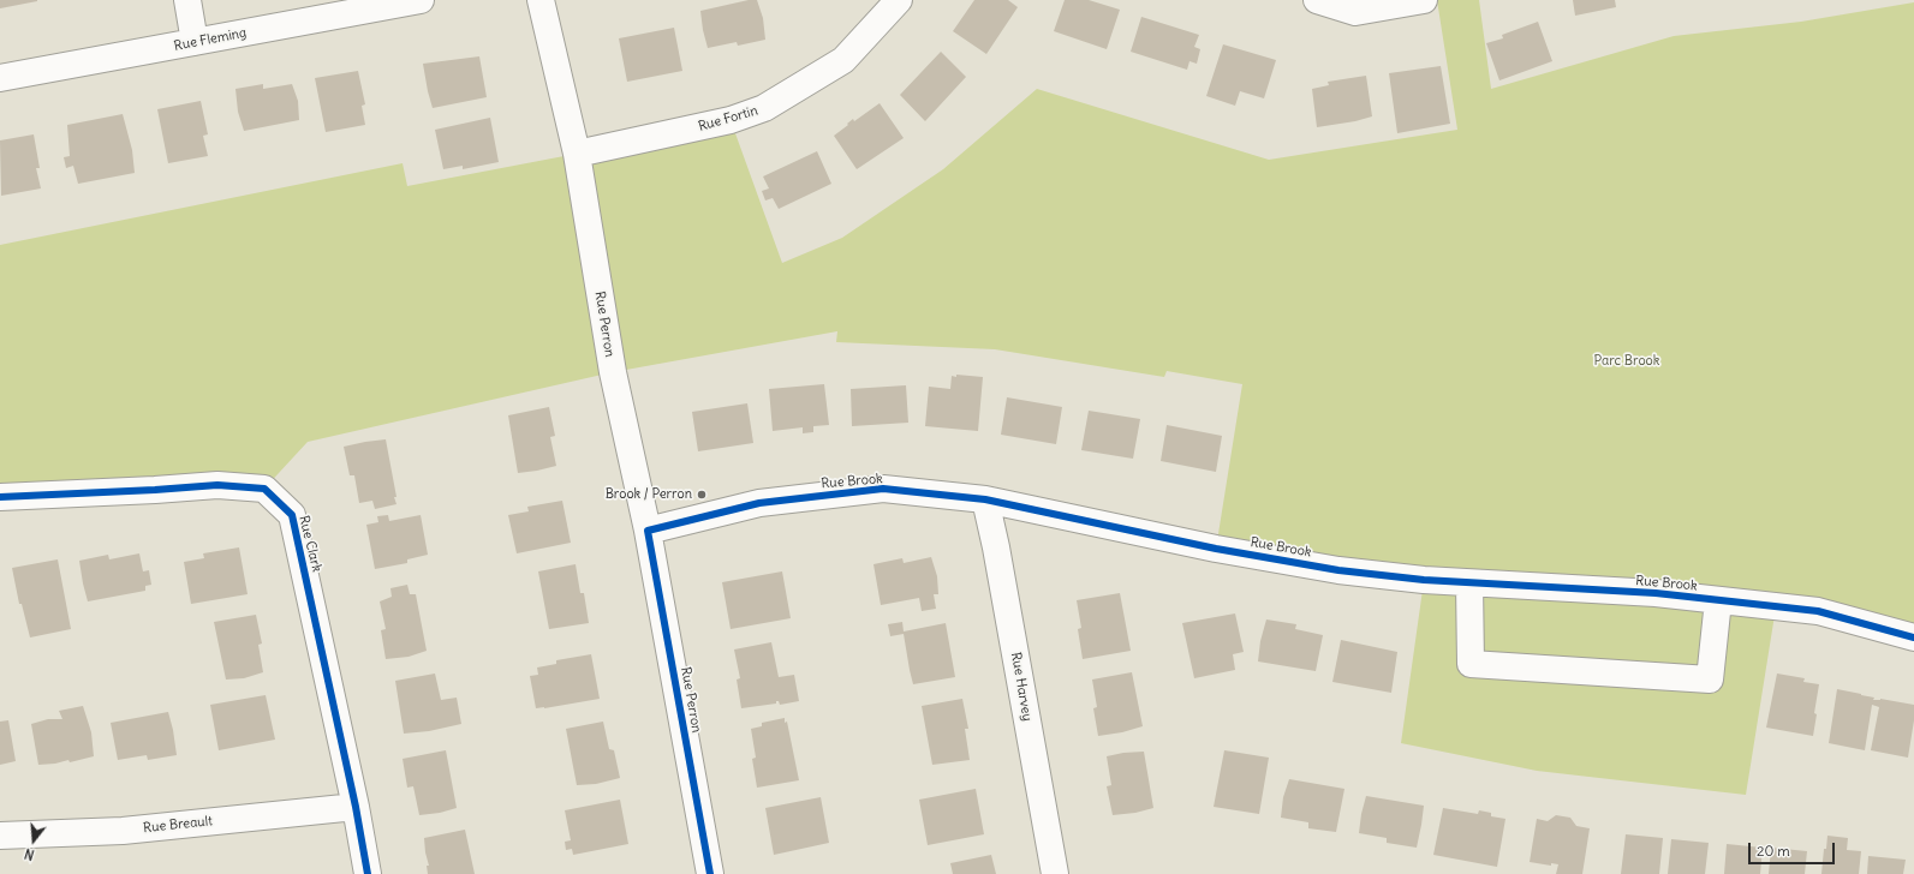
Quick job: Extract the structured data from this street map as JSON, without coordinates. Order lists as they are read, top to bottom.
{
  "streets": {
    "street": [
      "Rue Fleming",
      "Rue Fortin",
      "Rue Perron",
      "Rue Brook",
      "Rue Clark",
      "Rue Harvey",
      "Rue Breault"
    ]
  },
  "crossings": [
    ["Rue Fortin", "Rue Perron"],
    ["Rue Perron", "Rue Brook"],
    ["Rue Brook", "Rue Harvey"],
    ["Rue Clark", "Rue Breault"]
  ],
  "parks": ["Parc Brook"],
  "places": ["Brook / Perron"],
  "scale_bar": "20 m",
  "north": "bottom"
}
